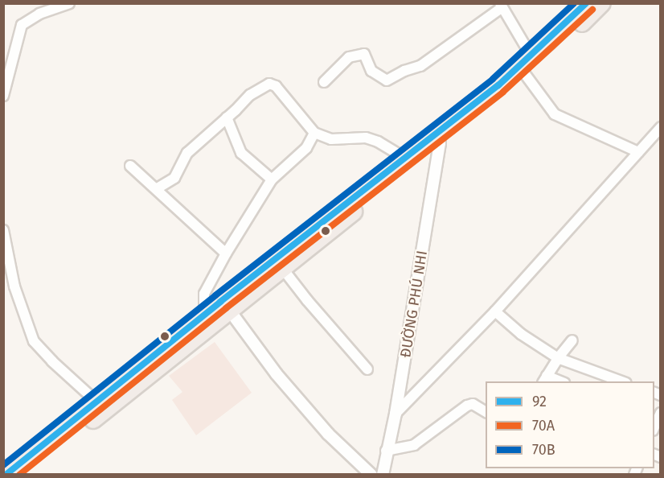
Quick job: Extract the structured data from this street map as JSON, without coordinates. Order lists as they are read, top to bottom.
{
  "streets": {
    "street": ["ĐƯỜNG PHÚ NHI"]
  },
  "lines": ["transit line 92", "transit line 70B", "transit line 70A"],
  "legend": ["92", "70A", "70B"]
}
